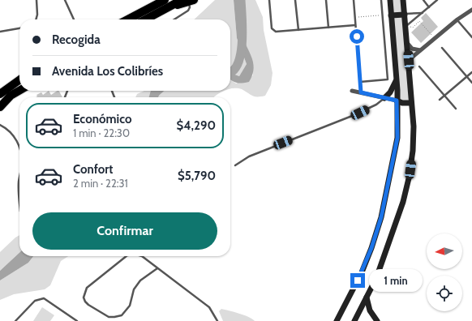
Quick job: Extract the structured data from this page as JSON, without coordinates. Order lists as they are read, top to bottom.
{
  "north": "left",
  "page": {
    "banner": ["Recogida", "Avenida Los Colibríes"],
    "list": [
      {
        "name": "Económico",
        "note": "1 min · 22:30",
        "value": "$4,290"
      },
      {
        "name": "Confort",
        "note": "2 min · 22:31",
        "value": "$5,790"
      }
    ],
    "buttons": "Confirmar",
    "bubble": "1 min"
  }
}
